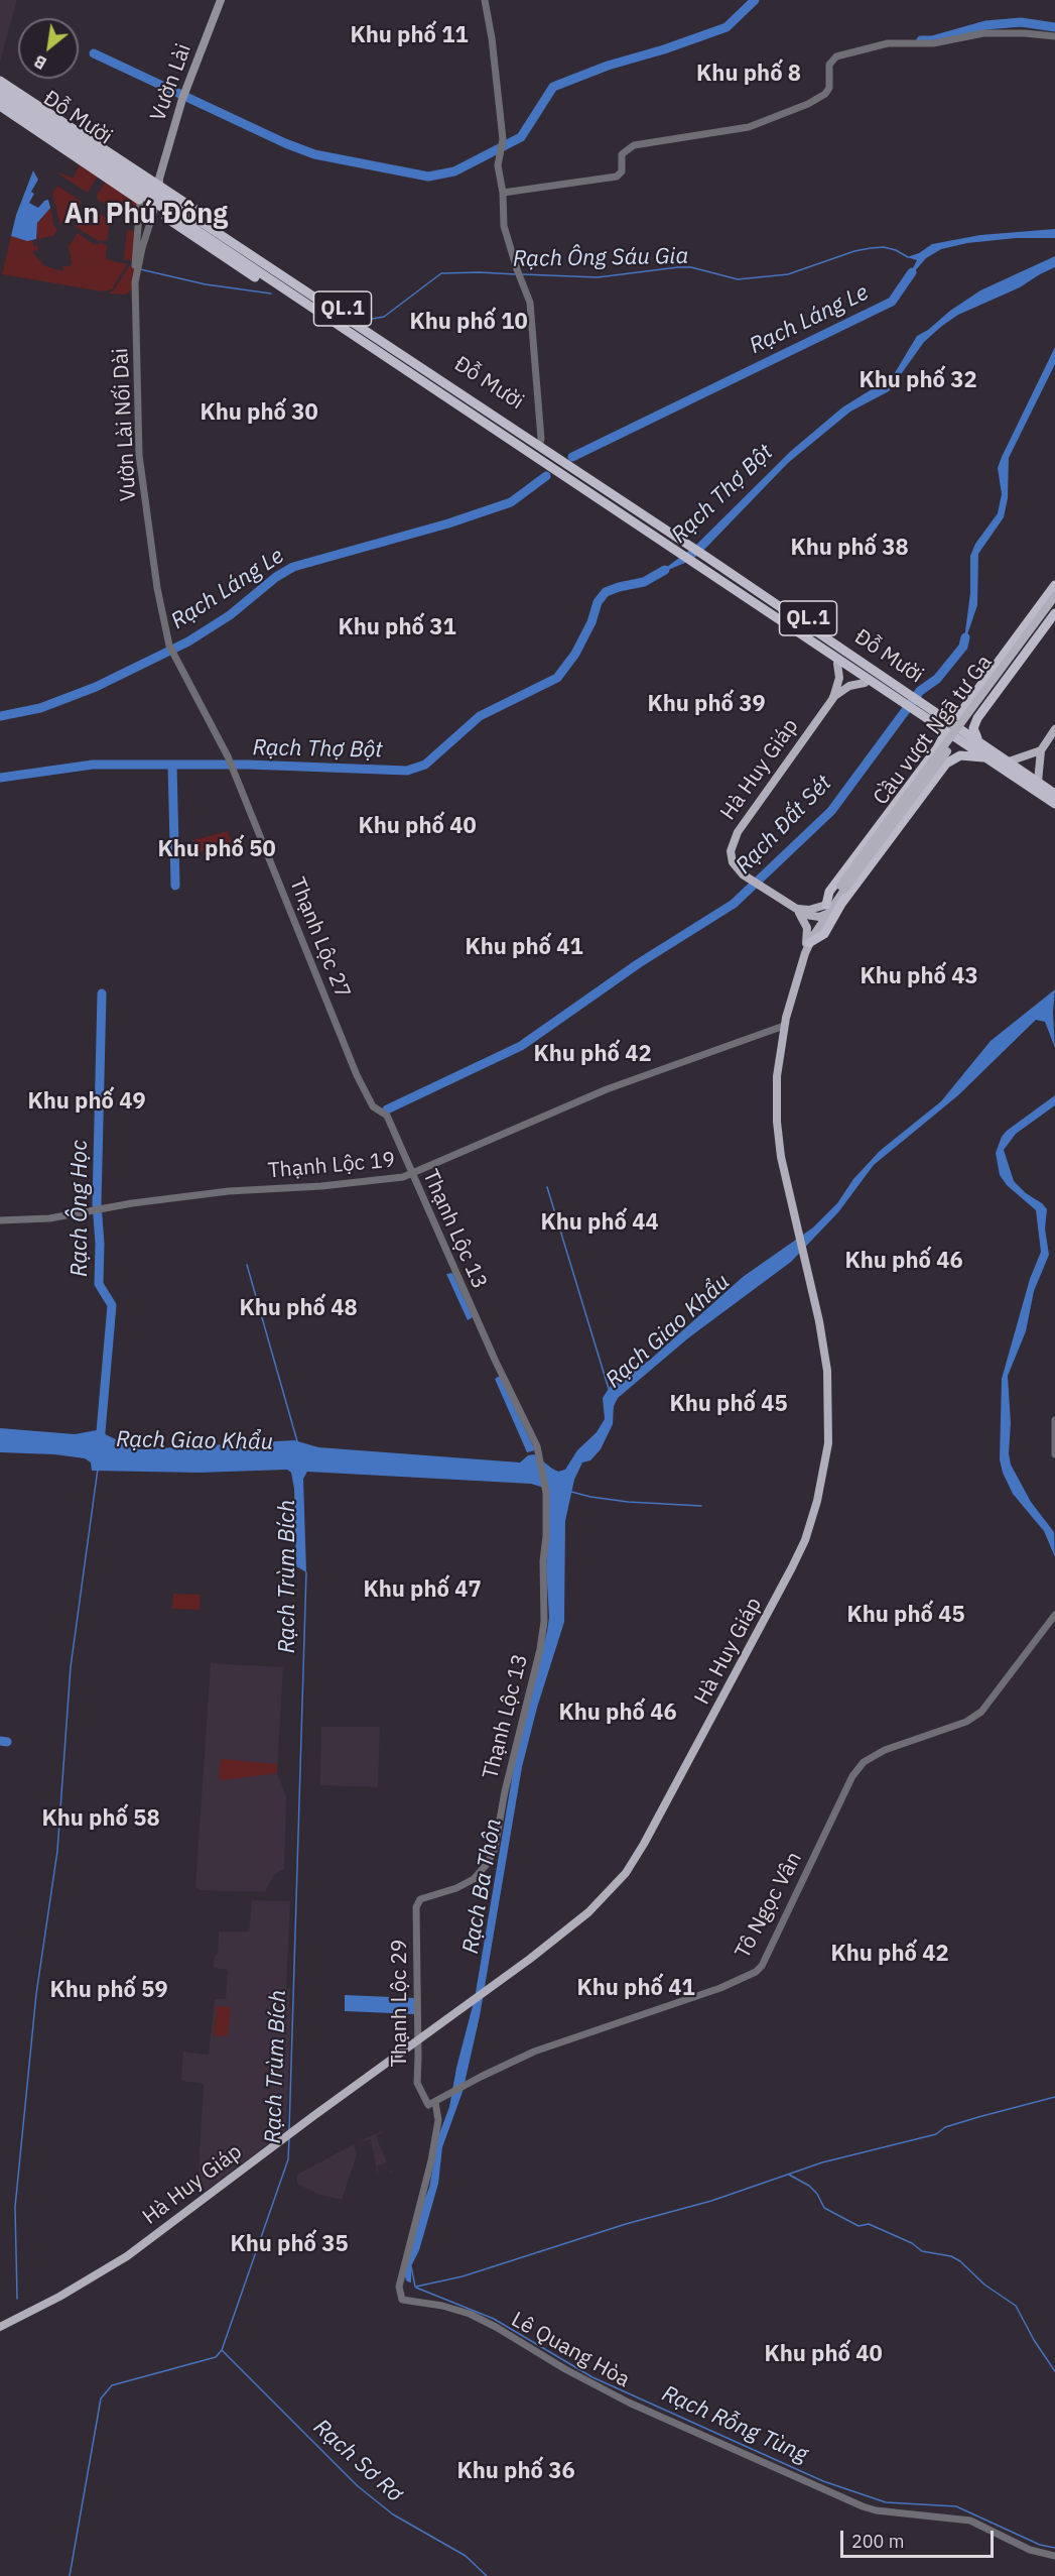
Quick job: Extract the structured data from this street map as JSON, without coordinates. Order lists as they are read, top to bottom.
{
  "streets": {
    "highway": ["Đỗ Mười", "QL.1"],
    "main road": ["Vườn Lài", "Cầu vượt Ngã tư Ga", "Hà Huy Giáp"],
    "street": [
      "Vườn Lài Nối Dài",
      "Thạnh Lộc 27",
      "Thạnh Lộc 19",
      "Thạnh Lộc 13",
      "Tô Ngọc Vân",
      "Thạnh Lộc 29",
      "Lê Quang Hòa"
    ]
  },
  "crossings": [
    ["Vườn Lài", "Đỗ Mười"],
    ["Vườn Lài", "Vườn Lài Nối Dài"],
    ["Đỗ Mười", "QL.1"],
    ["Đỗ Mười", "Vườn Lài Nối Dài"],
    ["Đỗ Mười", "Hà Huy Giáp"],
    ["Vườn Lài Nối Dài", "Thạnh Lộc 27"],
    ["Hà Huy Giáp", "Thạnh Lộc 19"],
    ["Hà Huy Giáp", "Thạnh Lộc 29"],
    ["Thạnh Lộc 27", "Thạnh Lộc 13"],
    ["Thạnh Lộc 19", "Thạnh Lộc 13"],
    ["Thạnh Lộc 13", "Thạnh Lộc 29"],
    ["Tô Ngọc Vân", "Thạnh Lộc 29"],
    ["Tô Ngọc Vân", "Lê Quang Hòa"],
    ["Thạnh Lộc 29", "Lê Quang Hòa"]
  ],
  "districts": [
    "Khu phố 11",
    "Khu phố 8",
    "An Phú Đông",
    "Khu phố 10",
    "Khu phố 32",
    "Khu phố 30",
    "Khu phố 38",
    "Khu phố 31",
    "Khu phố 39",
    "Khu phố 40",
    "Khu phố 50",
    "Khu phố 41",
    "Khu phố 43",
    "Khu phố 42",
    "Khu phố 49",
    "Khu phố 44",
    "Khu phố 46",
    "Khu phố 48",
    "Khu phố 45",
    "Khu phố 47",
    "Khu phố 45",
    "Khu phố 46",
    "Khu phố 58",
    "Khu phố 42",
    "Khu phố 41",
    "Khu phố 59",
    "Khu phố 35",
    "Khu phố 40",
    "Khu phố 36"
  ],
  "water": [
    "Rạch Ông Sáu Gia",
    "Rạch Láng Le",
    "Rạch Thợ Bột",
    "Rạch Đất Sét",
    "Rạch Ông Học",
    "Rạch Giao Khẩu",
    "Rạch Trùm Bích",
    "Rạch Ba Thôn",
    "Rạch Rỗng Tùng",
    "Rạch Sơ Rơ"
  ],
  "scale_bar": "200 m",
  "north": "bottom left"
}
